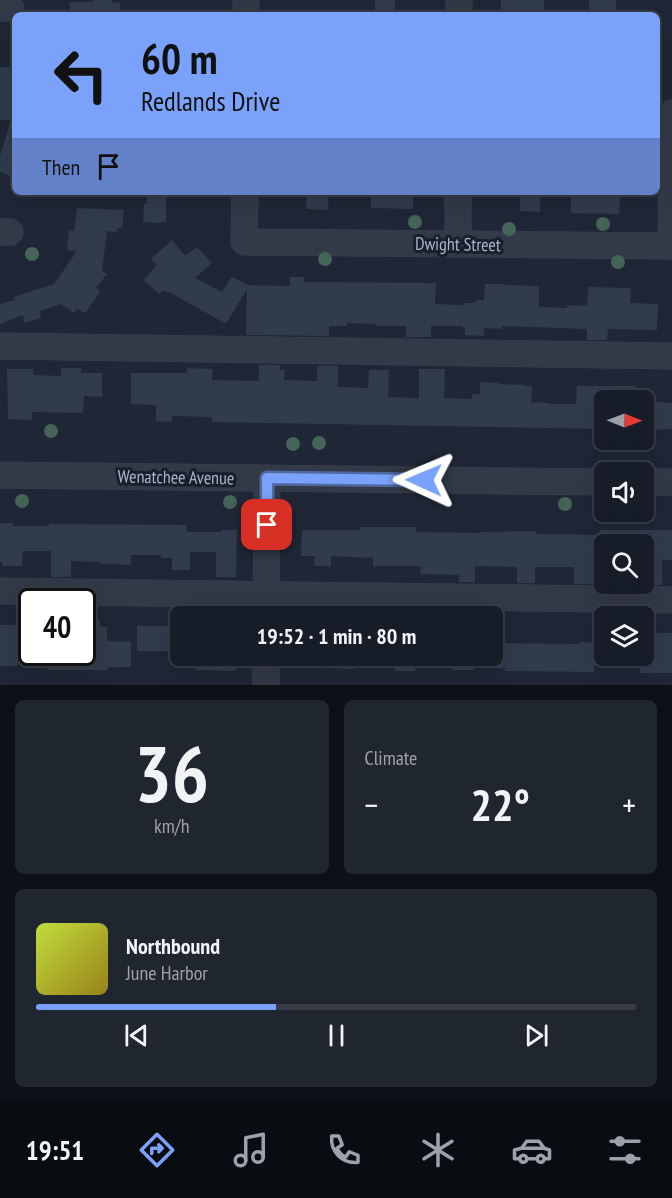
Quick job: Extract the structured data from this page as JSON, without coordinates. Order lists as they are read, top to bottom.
{
  "streets": {
    "street": ["Dwight Street", "Wenatchee Avenue"]
  },
  "north": "right",
  "page": {
    "turn": ["60 m", "Redlands Drive"],
    "then": "Then",
    "limit": "40",
    "trip": "19:52 · 1 min · 80 m",
    "tile": [
      ["36", "km/h"],
      "Climate"
    ],
    "heat": ["−", "22°", "+"],
    "song": ["Northbound", "June Harbor"],
    "tabs": "19:51"
  }
}
